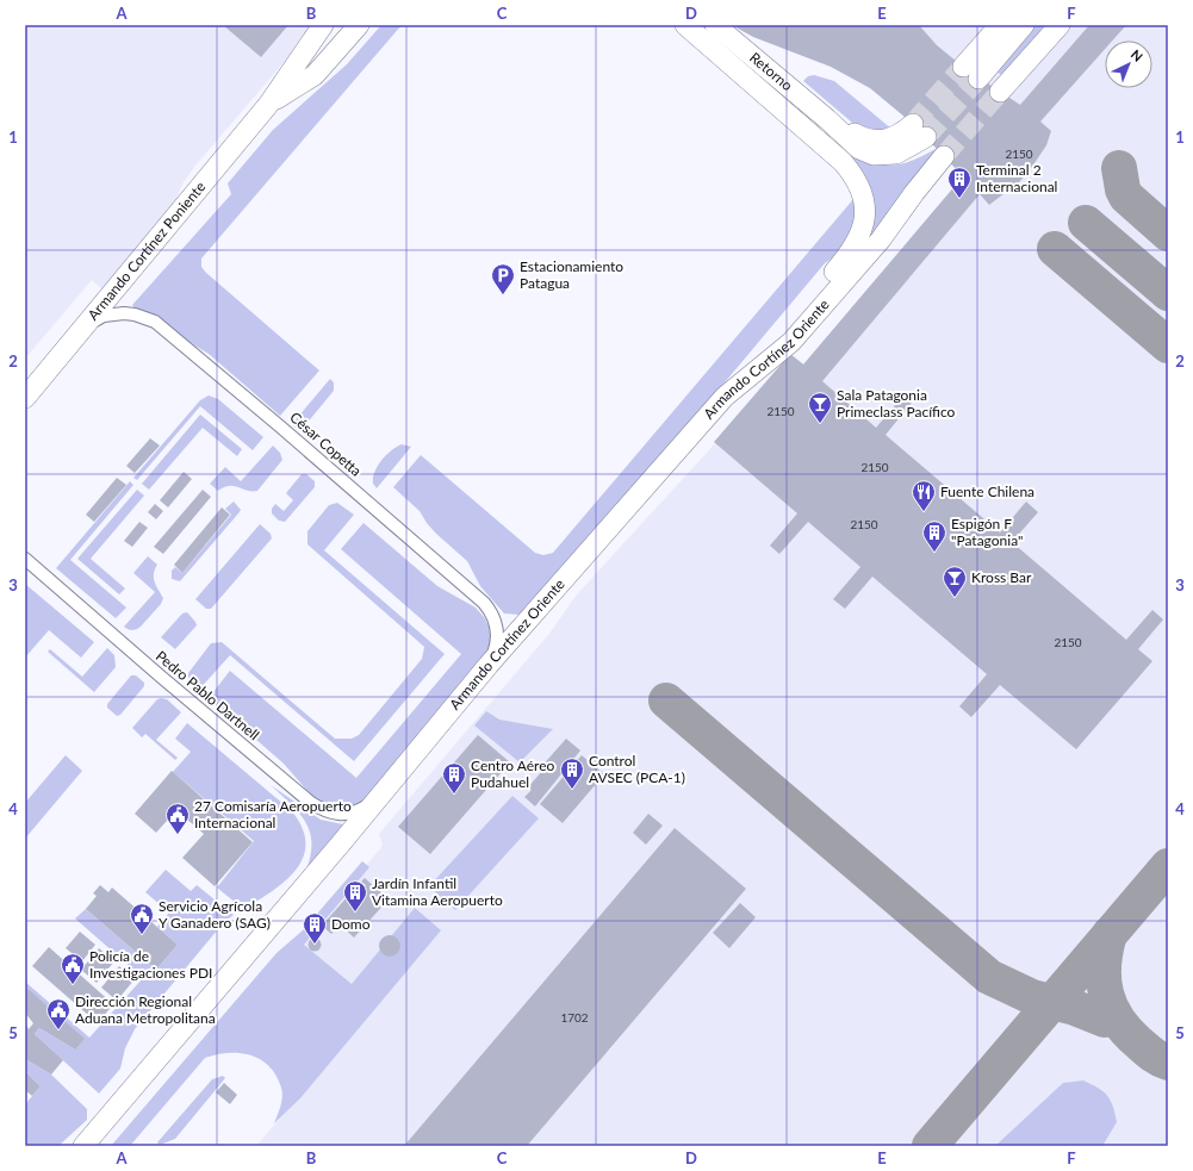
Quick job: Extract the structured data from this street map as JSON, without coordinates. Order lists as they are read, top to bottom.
{
  "streets": {
    "highway": ["Retorno", "Armando Cortínez Poniente", "Armando Cortínez Oriente"],
    "street": ["César Copetta", "Pedro Pablo Dartnell"]
  },
  "crossings": [
    ["Armando Cortínez Poniente", "César Copetta"],
    ["Armando Cortínez Oriente", "César Copetta"],
    ["Armando Cortínez Oriente", "Pedro Pablo Dartnell"]
  ],
  "places": {
    "building": [
      "Terminal 2 Internacional",
      "Espigón F \"Patagonia\"",
      "Control AVSEC (PCA-1)",
      "Centro Aéreo Pudahuel",
      "Jardín Infantil Vitamina Aeropuerto",
      "Domo"
    ],
    "parking": ["Estacionamiento Patagua"],
    "bar": ["Sala Patagonia Primeclass Pacífico", "Kross Bar"],
    "restaurant": ["Fuente Chilena"],
    "public building": [
      "27 Comisaría Aeropuerto Internacional",
      "Servicio Agrícola Y Ganadero (SAG)",
      "Policía de Investigaciones PDI",
      "Dirección Regional Aduana Metropolitana"
    ]
  },
  "house_numbers": [
    "2150",
    "2150",
    "2150",
    "2150",
    "2150",
    "1702"
  ],
  "north": "top right",
  "grid": {
    "columns": [
      "A",
      "B",
      "C",
      "D",
      "E",
      "F"
    ],
    "rows": [
      "1",
      "2",
      "3",
      "4",
      "5"
    ]
  }
}
